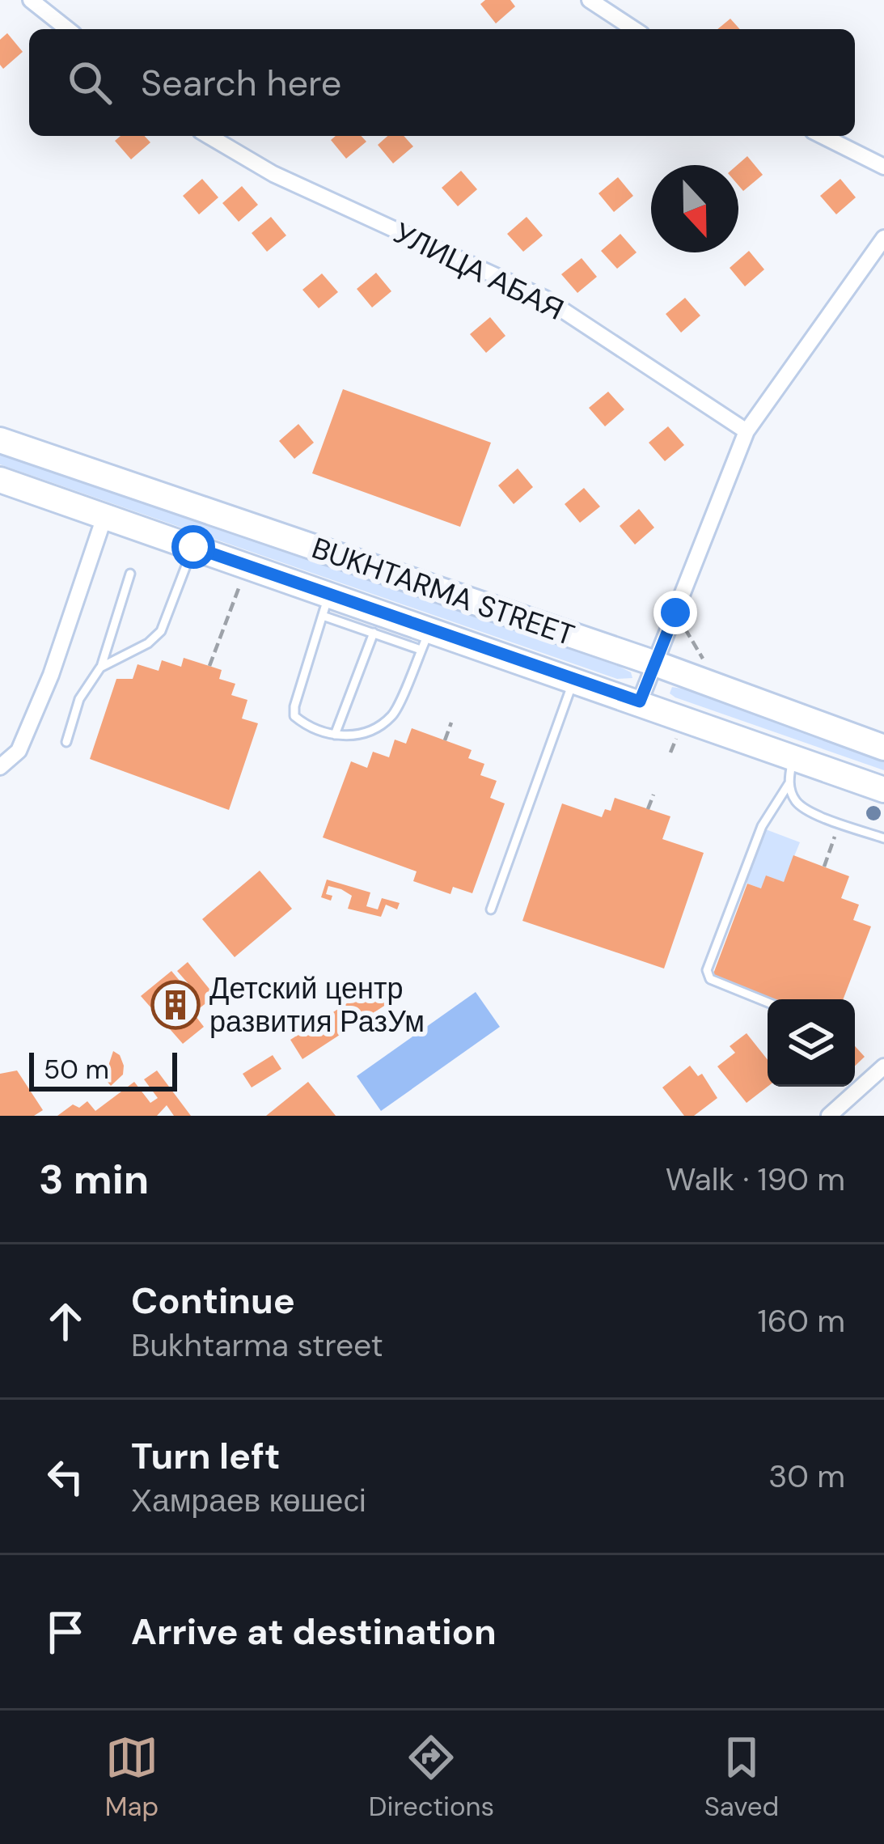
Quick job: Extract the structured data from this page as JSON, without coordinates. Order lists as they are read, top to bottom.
{
  "streets": {
    "main road": ["BUKHTARMA STREET"],
    "street": ["УЛИЦА АБАЯ"]
  },
  "places": {
    "building": ["Детский центр развития РазУм"]
  },
  "scale_bar": "50 m",
  "north": "bottom",
  "page": {
    "search": "Search here",
    "scale": "50 m",
    "heading": ["3 min", "Walk · 190 m"],
    "list": [
      ["Continue", "Bukhtarma street", "160 m"],
      ["Turn left", "Хамраев көшесі", "30 m"],
      "Arrive at destination"
    ],
    "nav": ["Map", "Directions", "Saved"]
  }
}
